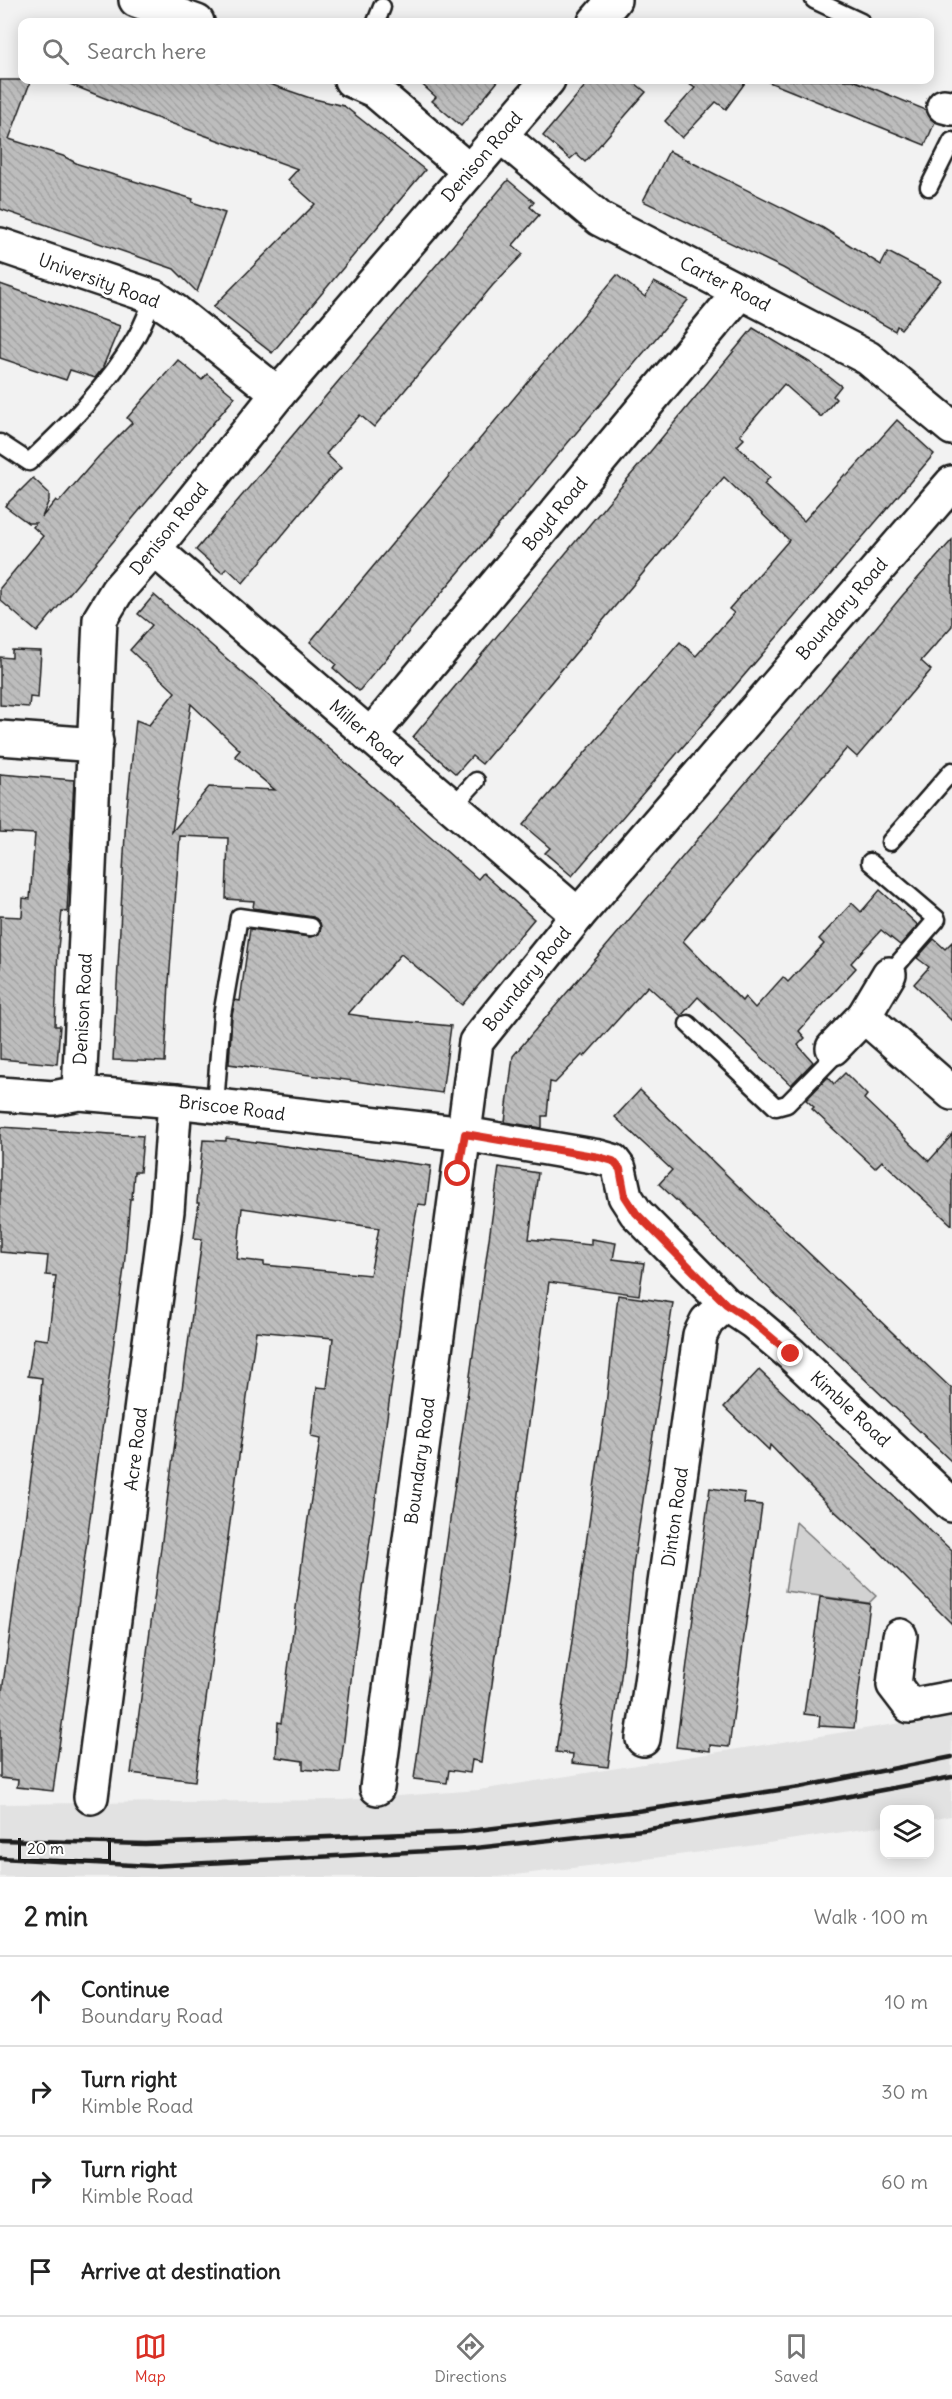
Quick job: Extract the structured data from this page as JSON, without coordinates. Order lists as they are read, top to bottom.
{
  "streets": {
    "street": [
      "Denison Road",
      "University Road",
      "Carter Road",
      "Boyd Road",
      "Boundary Road",
      "Miller Road",
      "Briscoe Road",
      "Kimble Road",
      "Acre Road",
      "Dinton Road"
    ]
  },
  "crossings": [
    ["Denison Road", "University Road"],
    ["Denison Road", "Carter Road"],
    ["Denison Road", "Miller Road"],
    ["Denison Road", "Briscoe Road"],
    ["Carter Road", "Boyd Road"],
    ["Boyd Road", "Miller Road"],
    ["Boundary Road", "Miller Road"],
    ["Boundary Road", "Briscoe Road"],
    ["Boundary Road", "Kimble Road"],
    ["Briscoe Road", "Kimble Road"],
    ["Briscoe Road", "Acre Road"],
    ["Kimble Road", "Dinton Road"]
  ],
  "scale_bar": "20 m",
  "page": {
    "search": "Search here",
    "scale": "20 m",
    "heading": ["2 min", "Walk · 100 m"],
    "list": [
      ["Continue", "Boundary Road", "10 m"],
      ["Turn right", "Kimble Road", "30 m"],
      ["Turn right", "Kimble Road", "60 m"],
      "Arrive at destination"
    ],
    "nav": ["Map", "Directions", "Saved"]
  }
}
